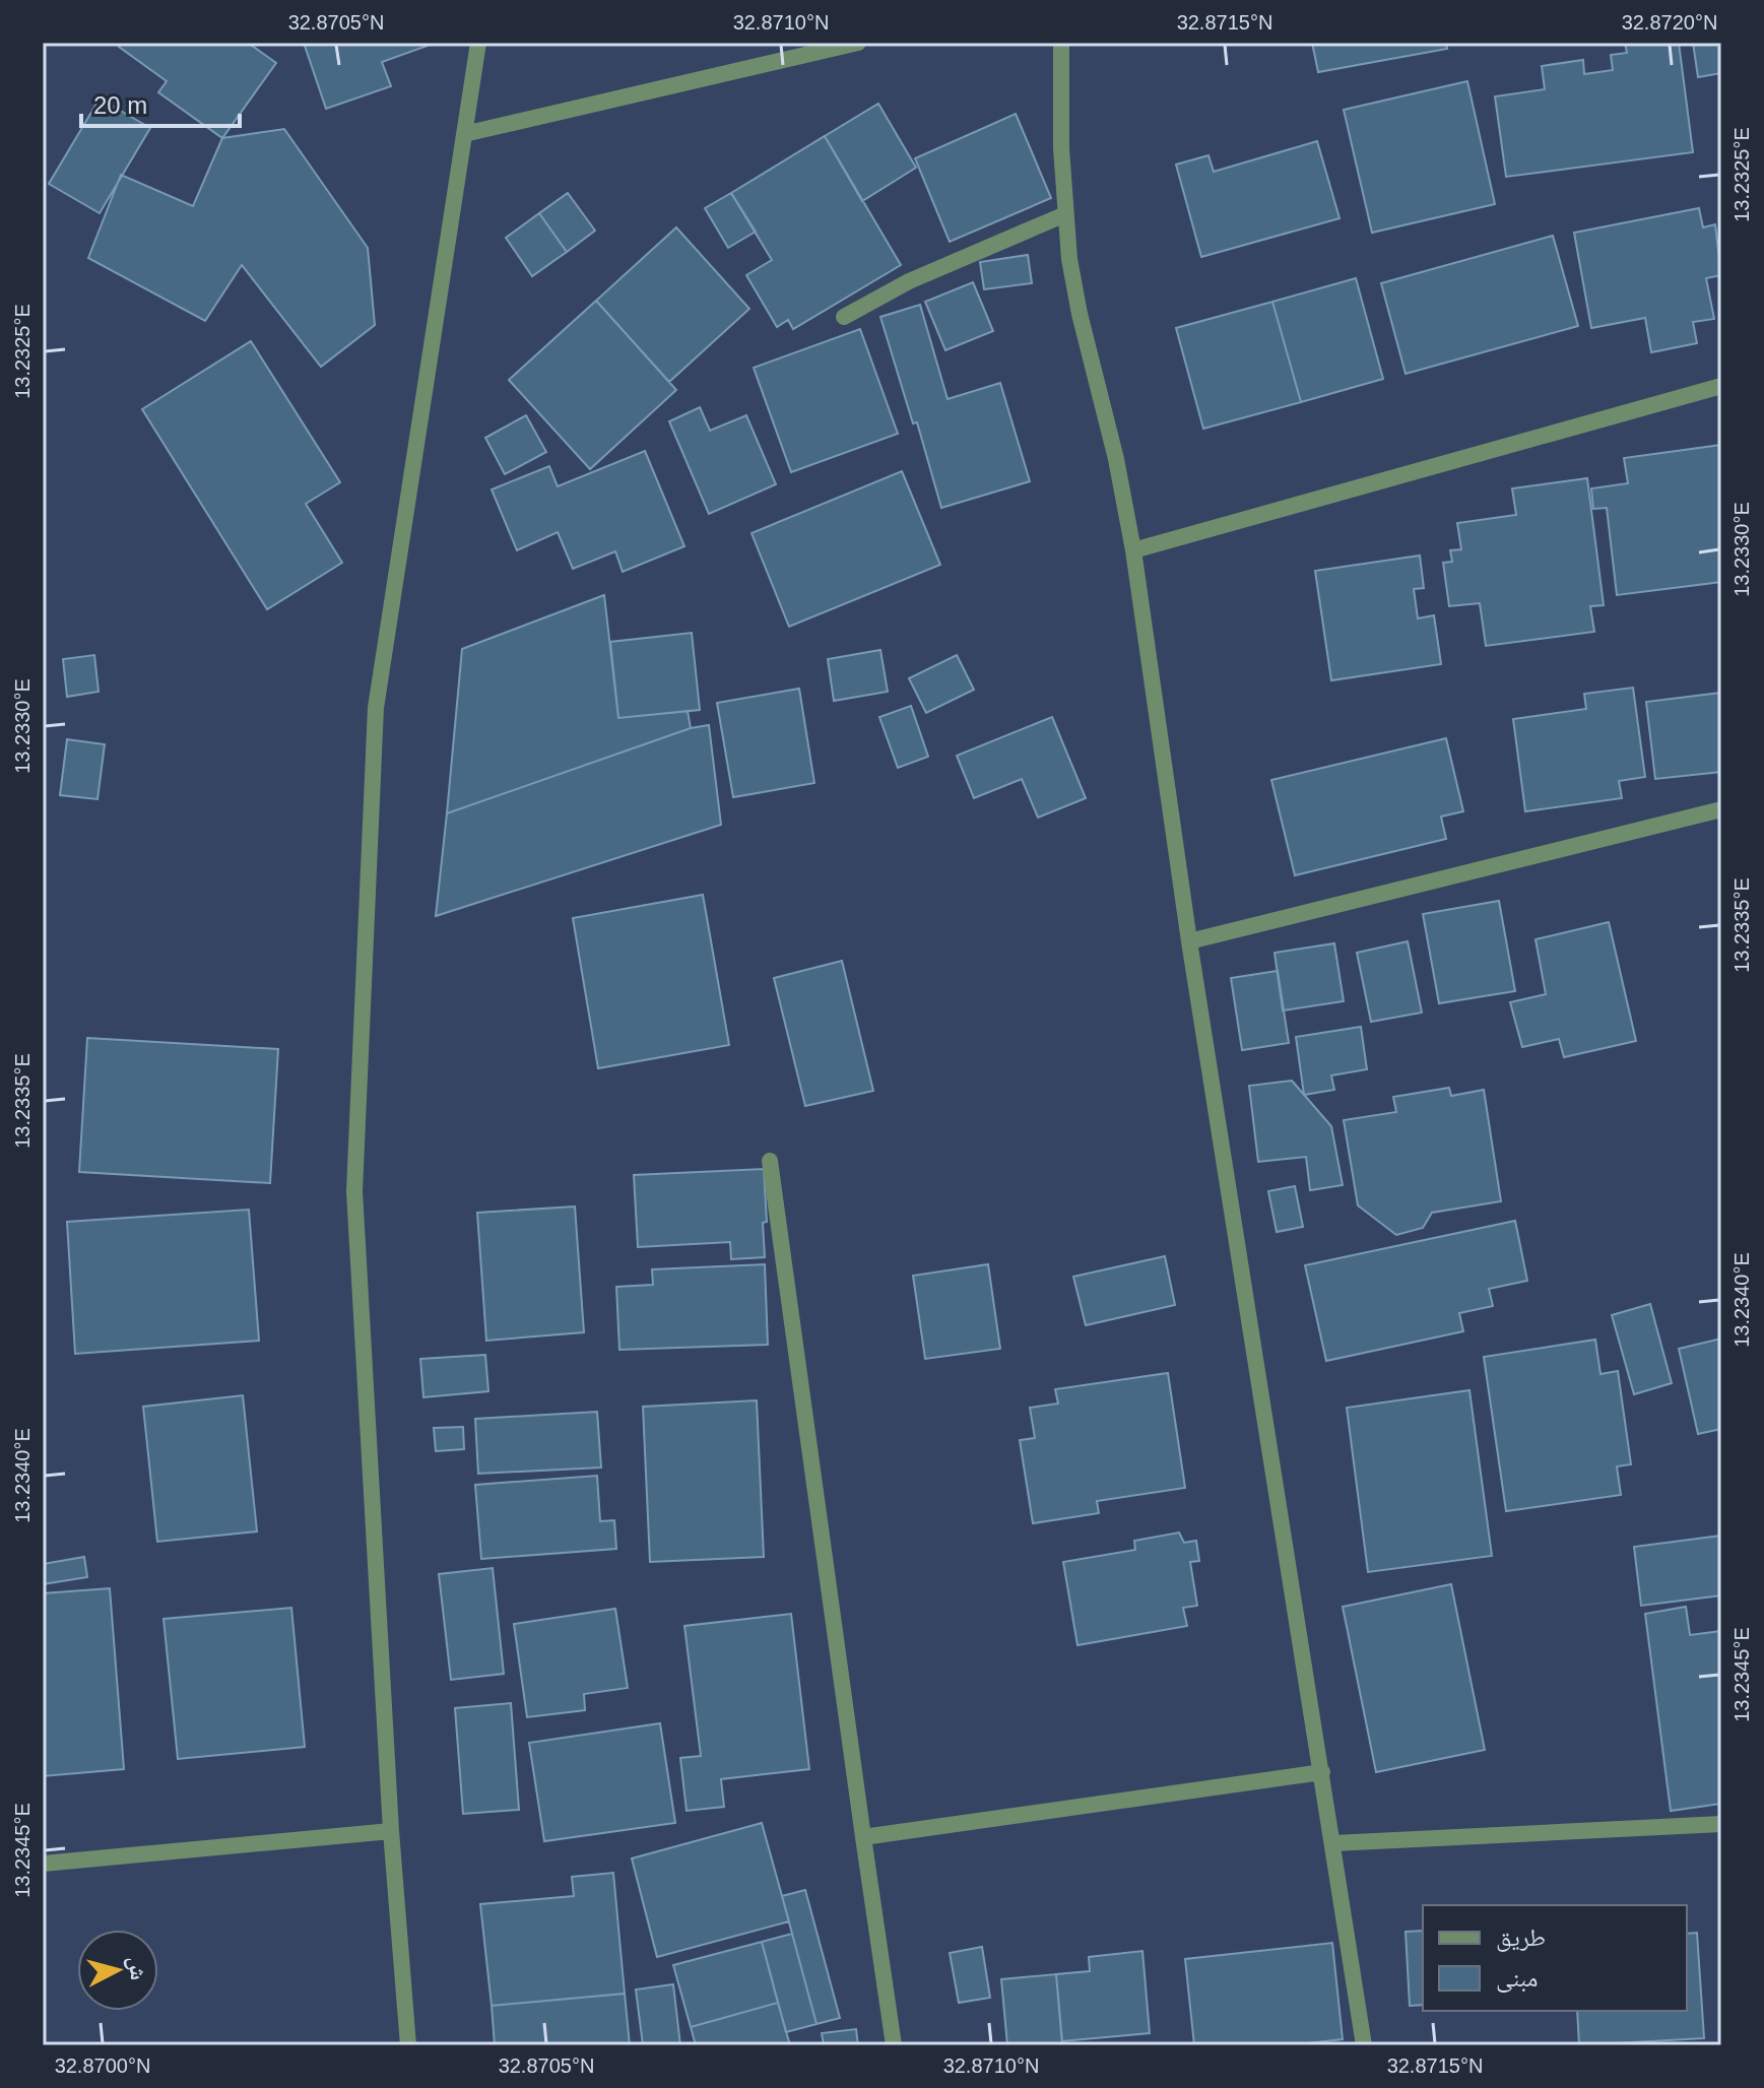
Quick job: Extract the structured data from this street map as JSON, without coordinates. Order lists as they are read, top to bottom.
{
  "legend": ["طريق", "مبنى"],
  "scale_bar": "20 m",
  "north": "right",
  "coordinates": [
    "32.8705°N",
    "32.8710°N",
    "32.8715°N",
    "32.8720°N",
    "13.2325°E",
    "13.2330°E",
    "13.2335°E",
    "13.2340°E",
    "13.2345°E",
    "32.8700°N"
  ]
}
